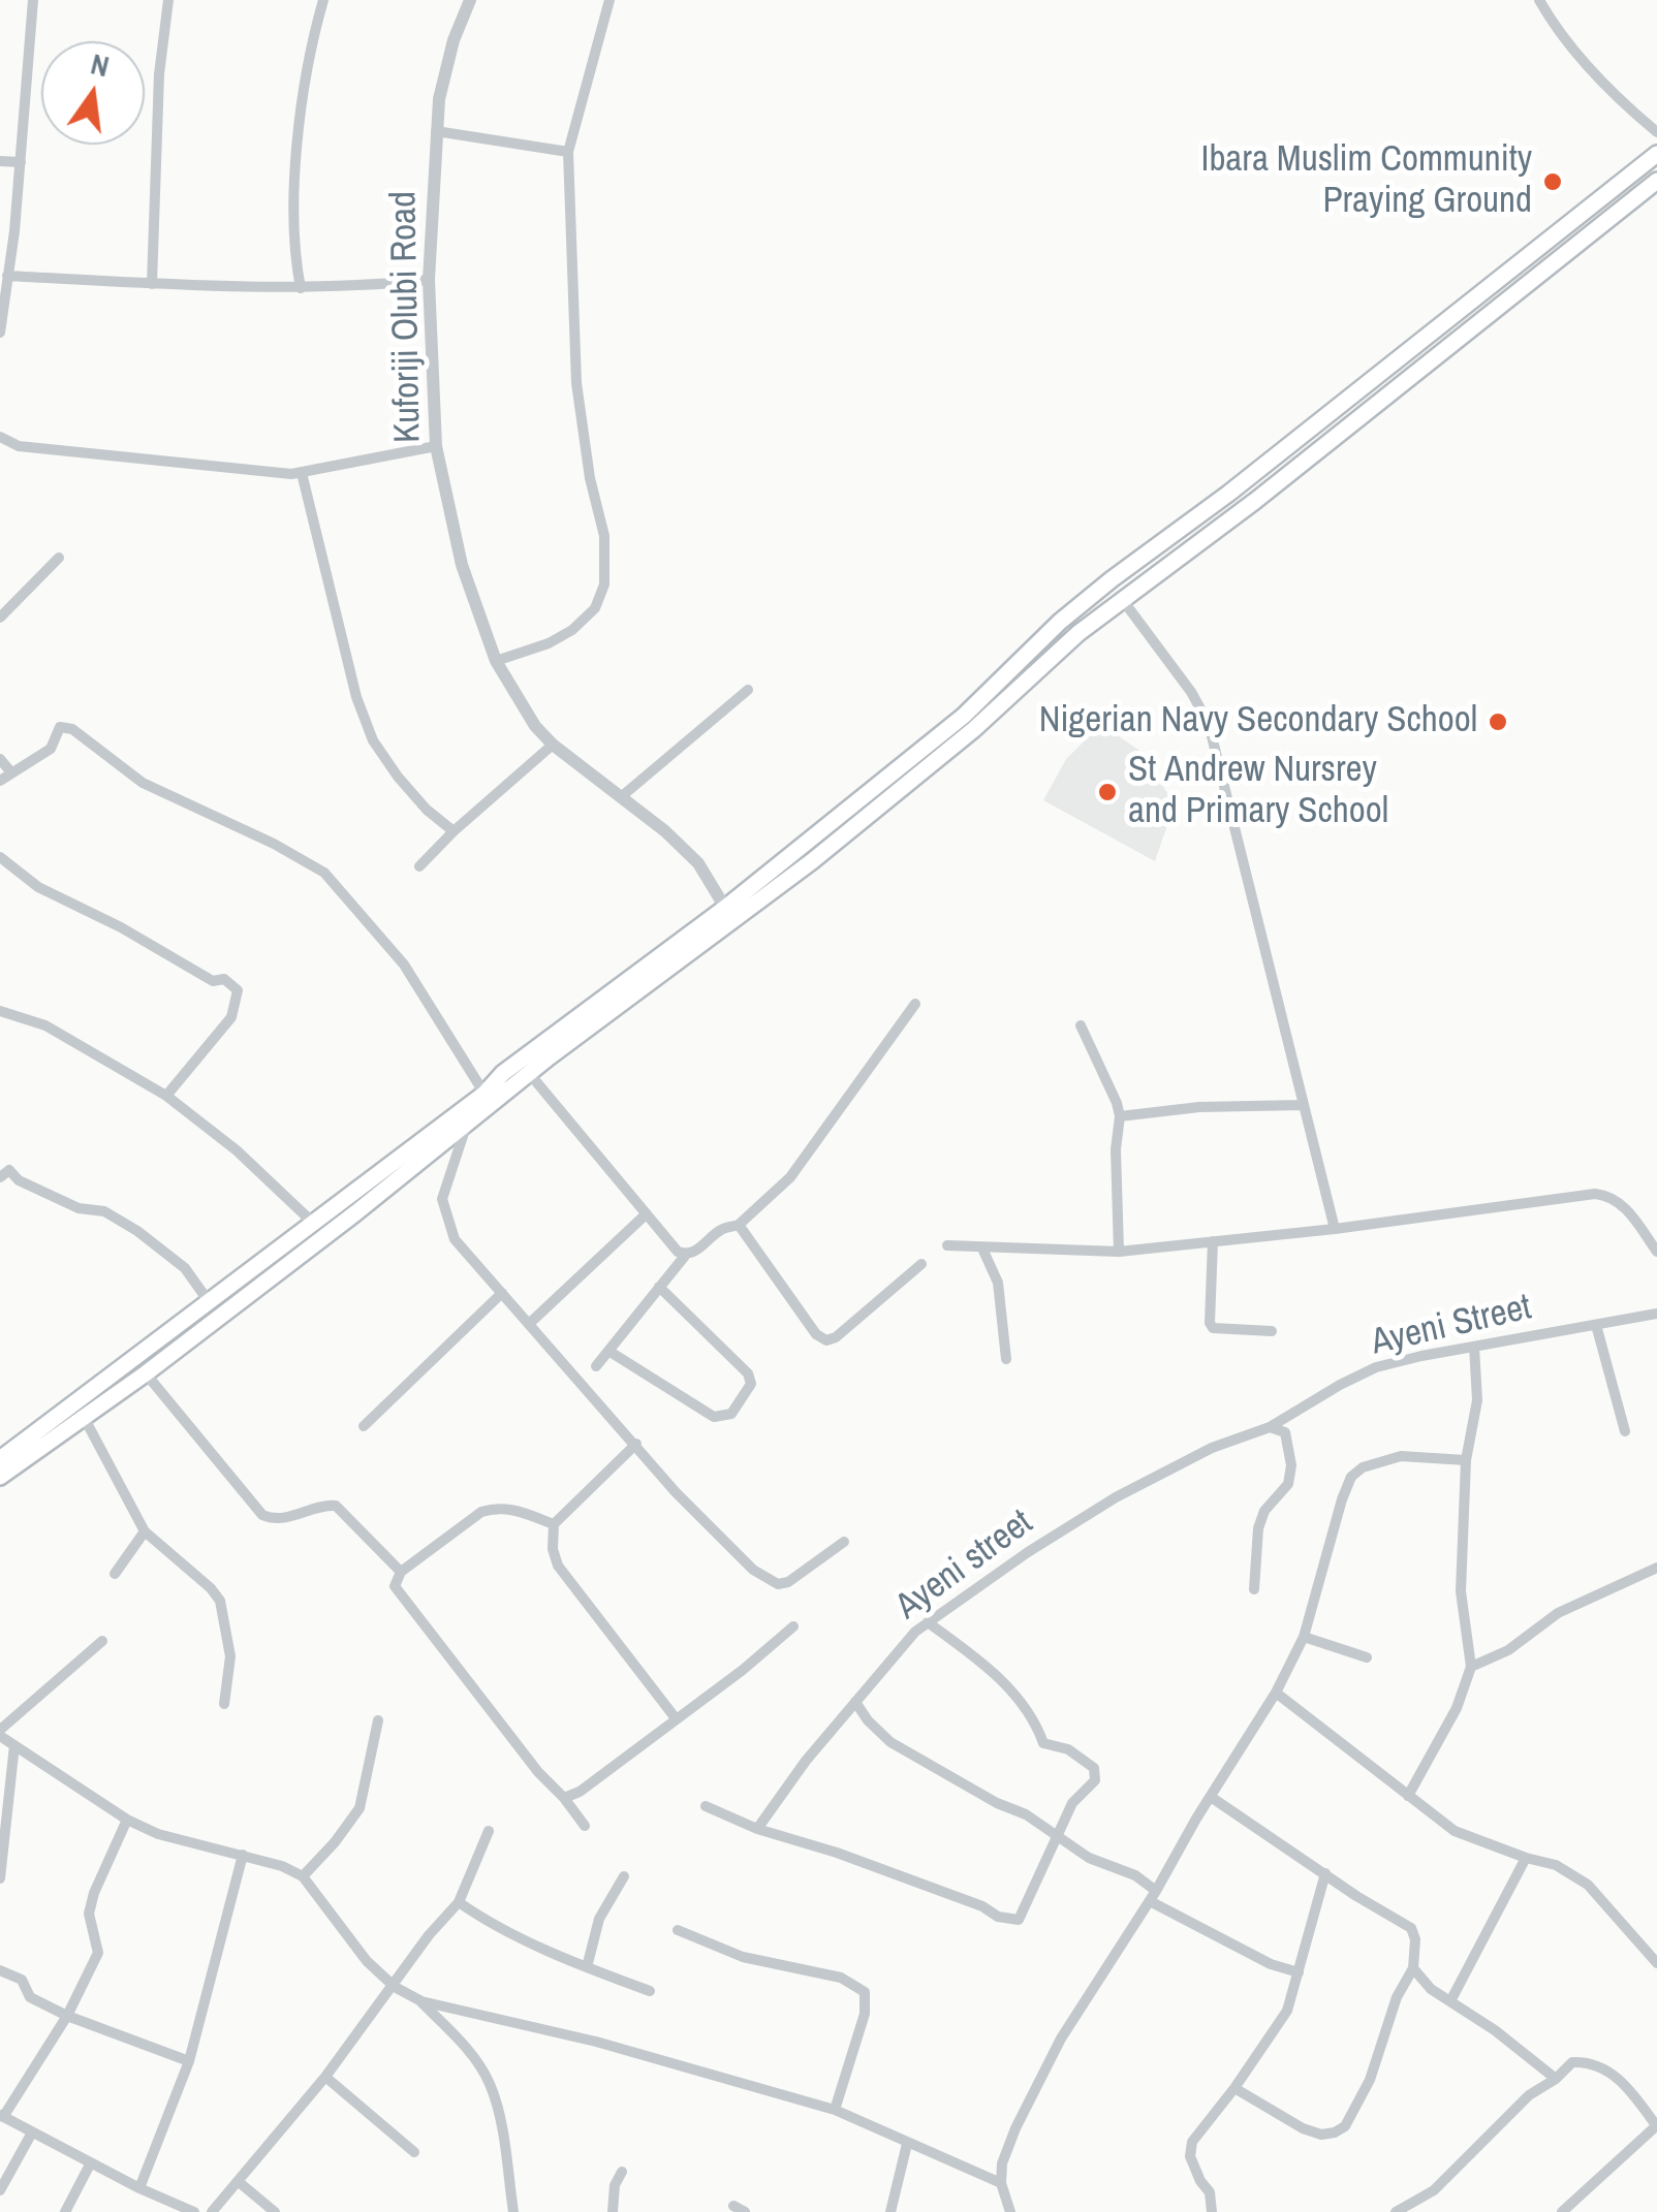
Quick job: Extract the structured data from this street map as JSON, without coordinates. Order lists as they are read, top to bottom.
{
  "streets": {
    "street": ["Kuforiji Olubi Road", "Ayeni Street", "Ayeni street"]
  },
  "crossings": [
    ["Ayeni Street", "Ayeni street"]
  ],
  "places": ["Ibara Muslim Community Praying Ground", "Nigerian Navy Secondary School", "St Andrew Nursrey and Primary School"],
  "north": "top"
}
